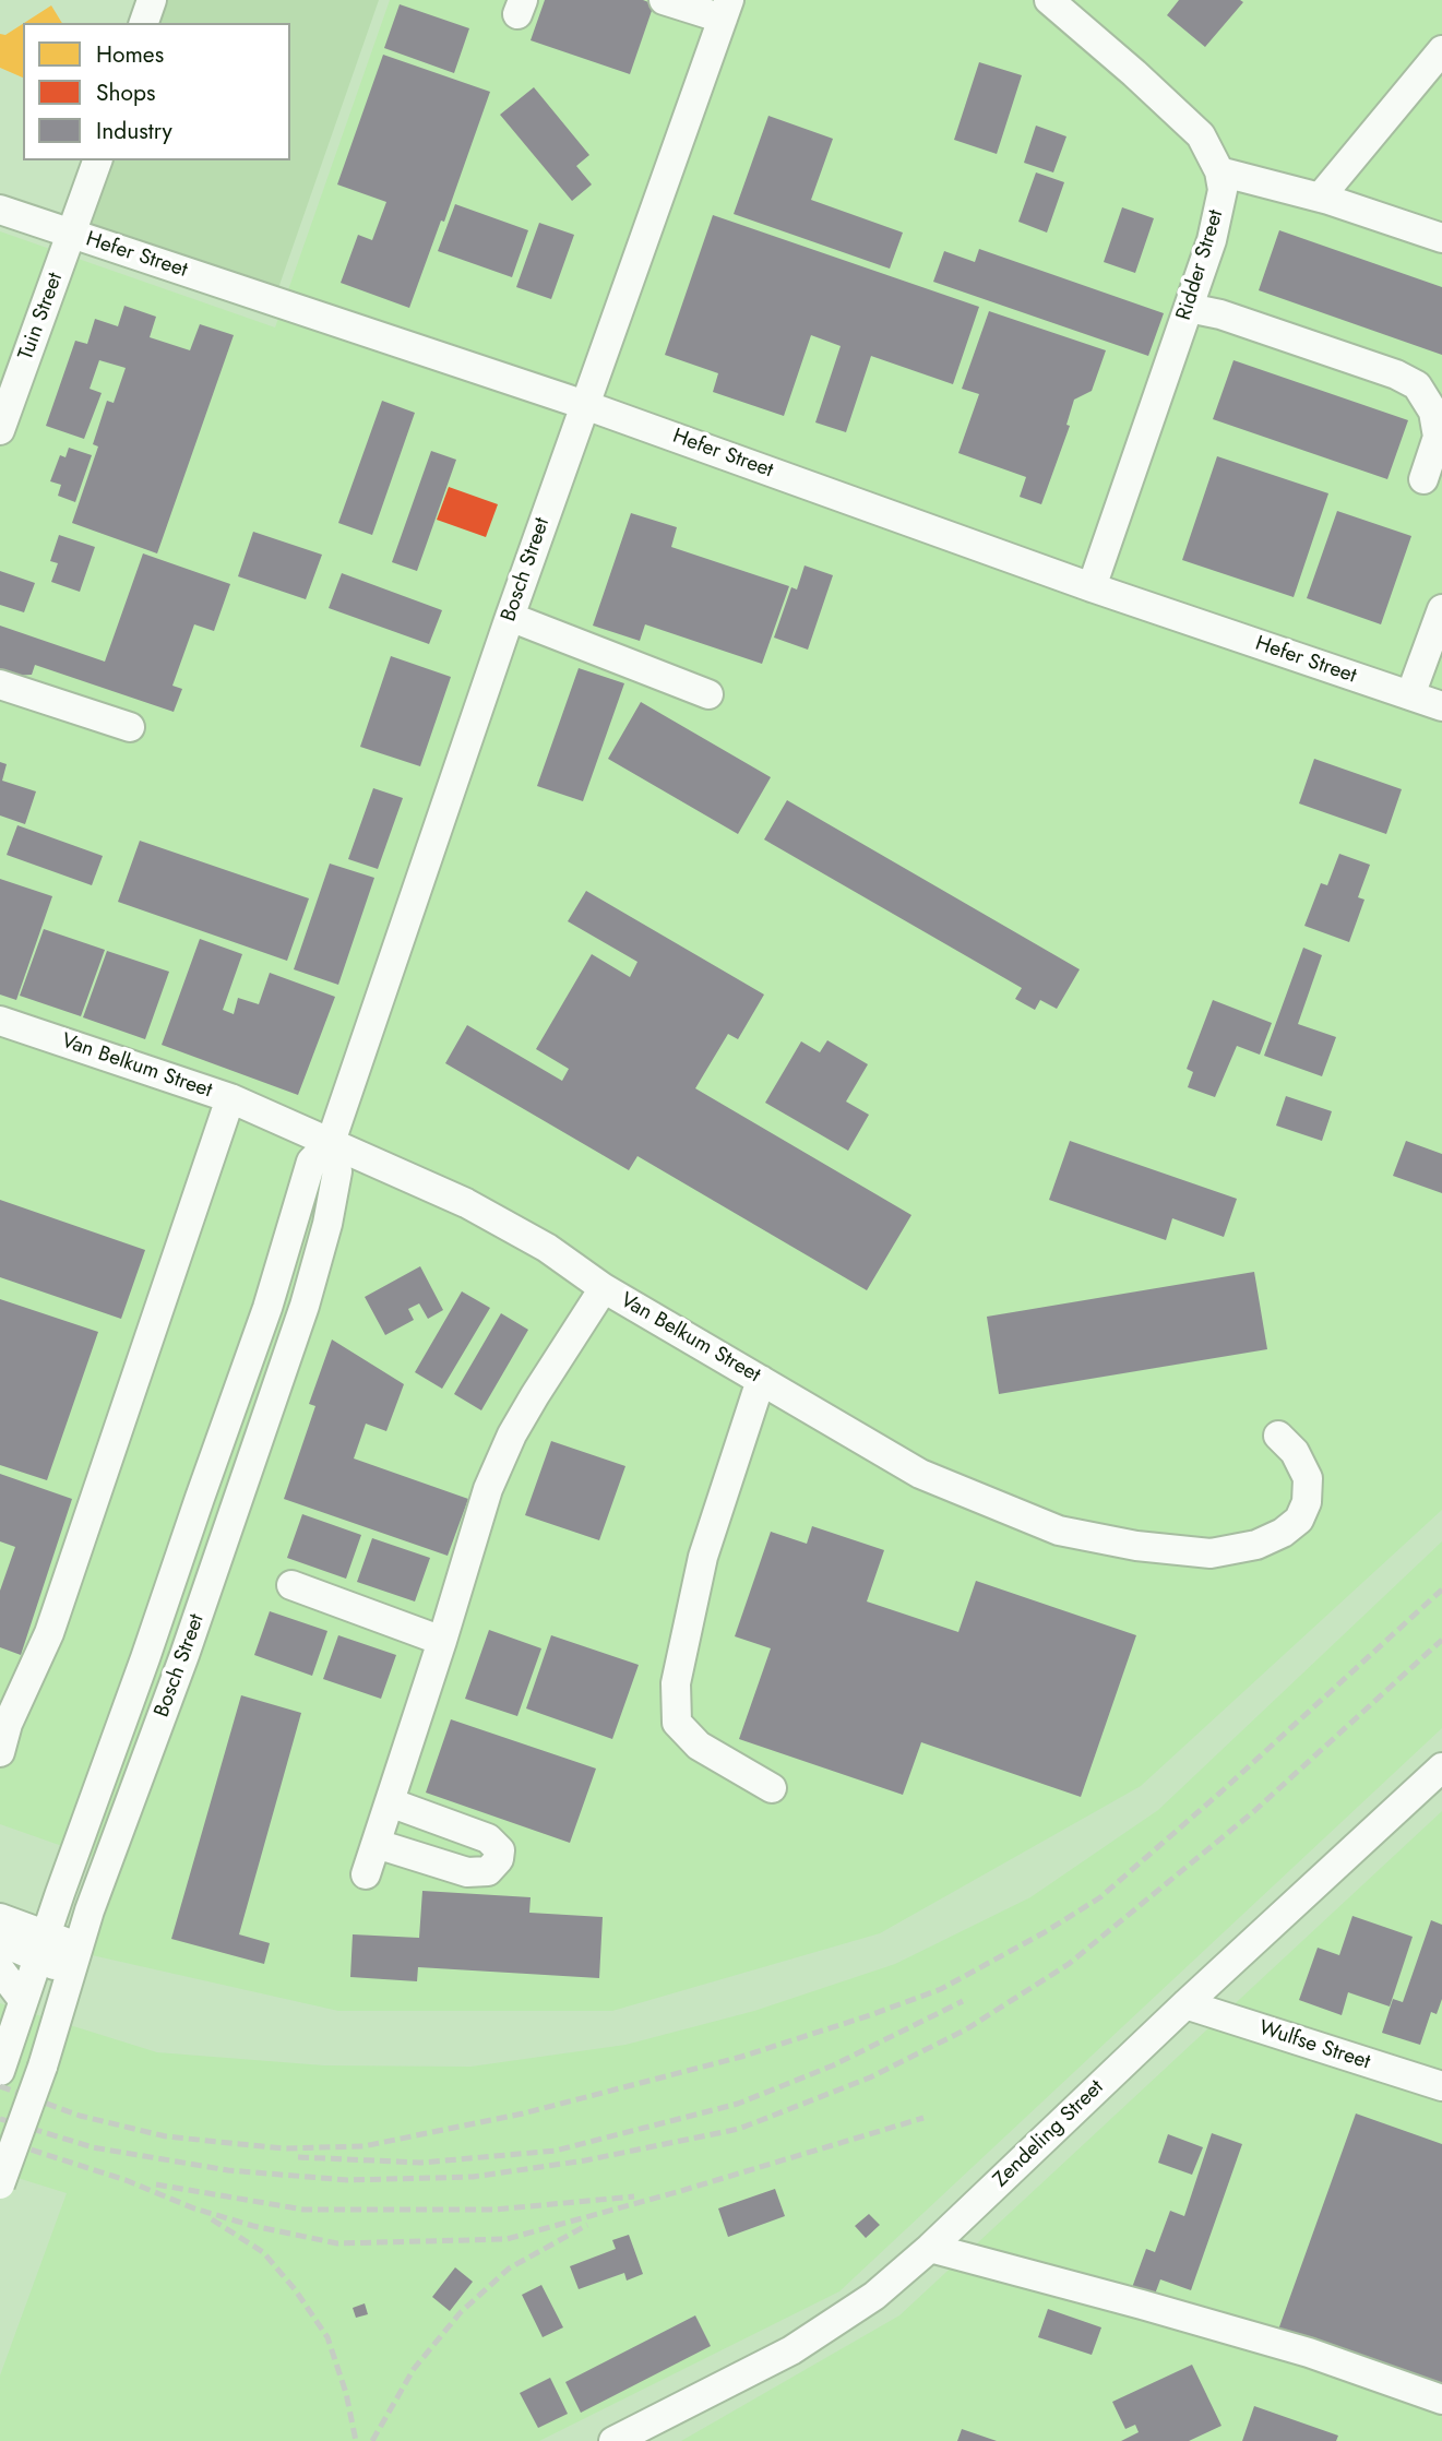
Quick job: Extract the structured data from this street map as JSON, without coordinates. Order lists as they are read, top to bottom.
{
  "streets": {
    "street": [
      "Hefer Street",
      "Ridder Street",
      "Tuin Street",
      "Bosch Street",
      "Van Belkum Street",
      "Wulfse Street",
      "Zendeling Street"
    ]
  },
  "crossings": [
    ["Hefer Street", "Ridder Street"],
    ["Hefer Street", "Tuin Street"],
    ["Hefer Street", "Bosch Street"],
    ["Bosch Street", "Van Belkum Street"],
    ["Wulfse Street", "Zendeling Street"]
  ],
  "legend": ["Homes", "Shops", "Industry"]
}
